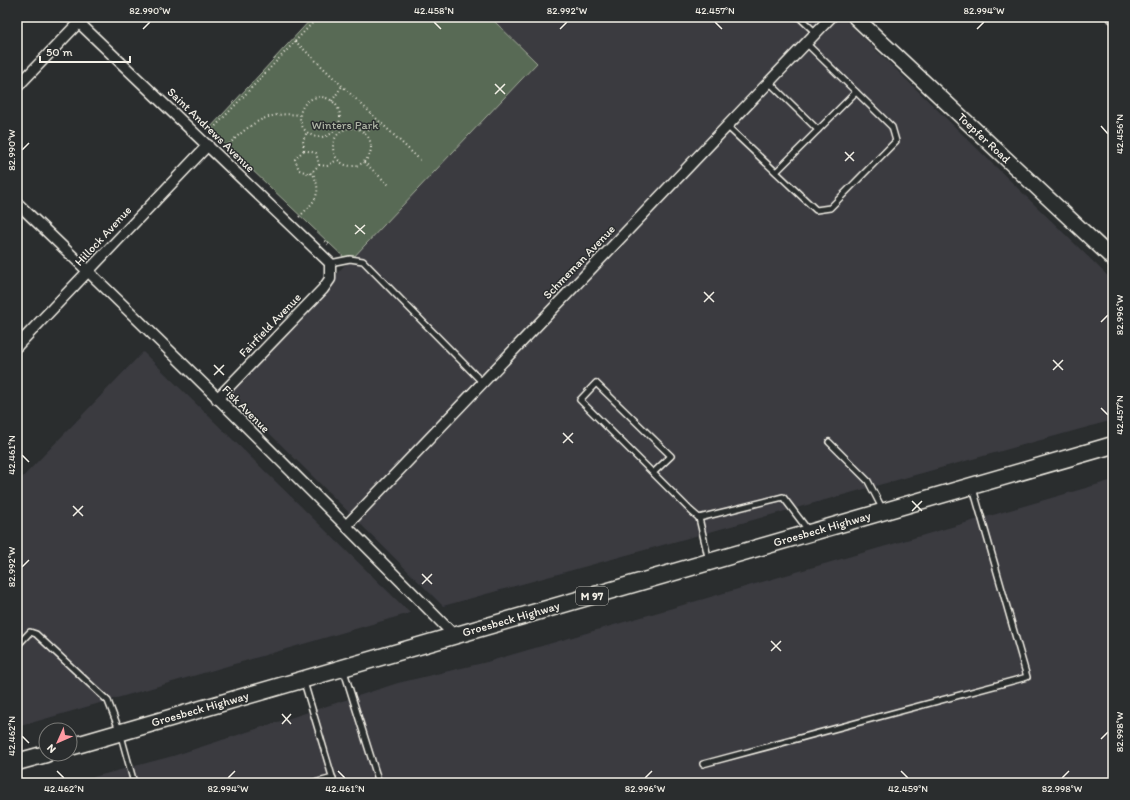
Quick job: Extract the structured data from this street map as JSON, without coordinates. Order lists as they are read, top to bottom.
{
  "streets": {
    "main road": ["Groesbeck Highway", "M 97"],
    "street": [
      "Saint Andrews Avenue",
      "Toepfer Road",
      "Hillock Avenue",
      "Schmeman Avenue",
      "Fairfield Avenue",
      "Fisk Avenue"
    ]
  },
  "crossings": [
    ["Saint Andrews Avenue", "Hillock Avenue"],
    ["Saint Andrews Avenue", "Fairfield Avenue"],
    ["Hillock Avenue", "Fisk Avenue"],
    ["Schmeman Avenue", "Fisk Avenue"],
    ["Fairfield Avenue", "Fisk Avenue"],
    ["Fisk Avenue", "Groesbeck Highway"]
  ],
  "parks": ["Winters Park"],
  "scale_bar": "50 m",
  "north": "bottom left",
  "coordinates": [
    "82.990°W",
    "42.458°N",
    "82.992°W",
    "42.457°N",
    "82.994°W",
    "42.456°N",
    "82.996°W",
    "42.461°N",
    "82.998°W",
    "42.462°N",
    "42.459°N"
  ]
}
